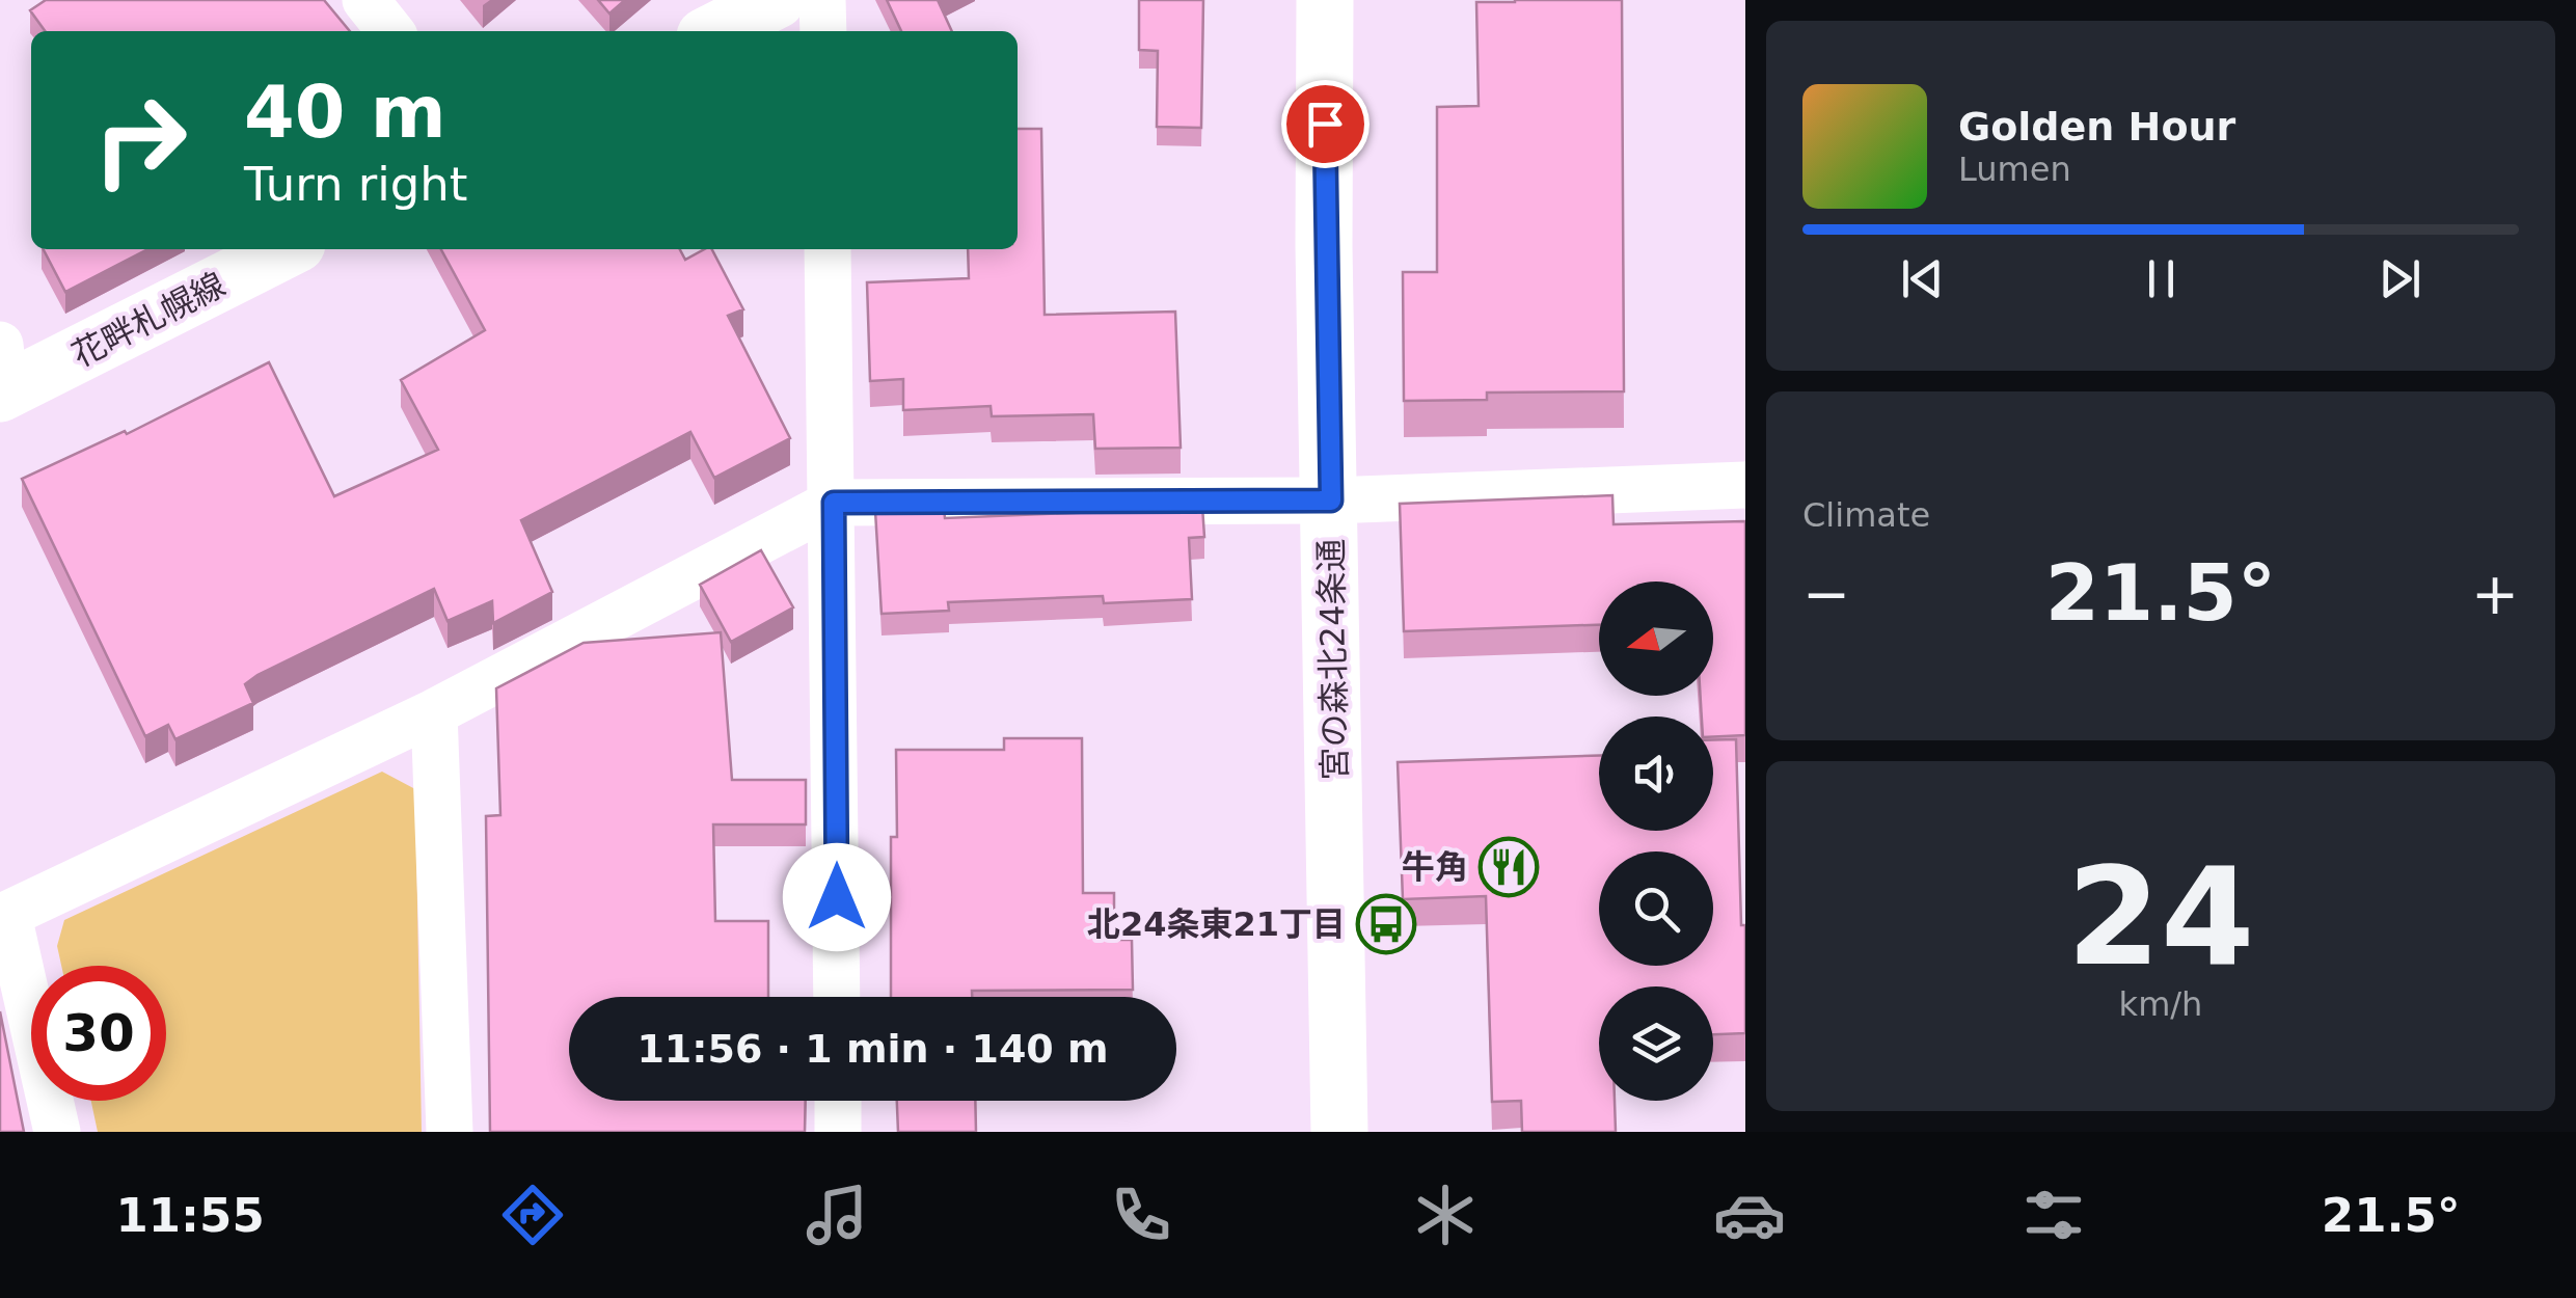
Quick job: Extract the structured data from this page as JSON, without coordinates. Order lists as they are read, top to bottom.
{
  "streets": {
    "street": ["花畔札幌線", "宮の森北24条通"]
  },
  "places": {
    "restaurant": ["牛角"],
    "bus stop": ["北24条東21丁目"]
  },
  "north": "left",
  "page": {
    "turn": ["40 m", "Turn right"],
    "song": ["Golden Hour", "Lumen"],
    "tile": [
      "Climate",
      ["24", "km/h"]
    ],
    "heat": ["−", "21.5°", "+"],
    "limit": "30",
    "trip": "11:56 · 1 min · 140 m",
    "tabs": ["11:55", "21.5°"]
  }
}
